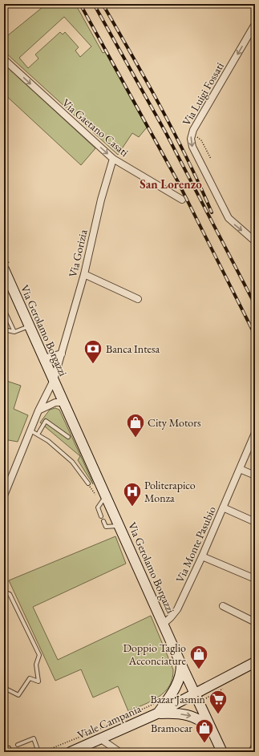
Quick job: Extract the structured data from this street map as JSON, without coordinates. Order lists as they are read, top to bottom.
{
  "streets": {
    "main road": ["Via Gerolamo Borgazzi", "Viale Campania"],
    "street": [
      "Via Luigi Fossati",
      "Via Gaetano Casati",
      "Via Gorizia",
      "Via Monte Pasubio"
    ]
  },
  "crossings": [
    ["Via Gaetano Casati", "Via Gorizia"],
    ["Via Gorizia", "Via Gerolamo Borgazzi"],
    ["Via Gerolamo Borgazzi", "Via Monte Pasubio"],
    ["Via Gerolamo Borgazzi", "Viale Campania"]
  ],
  "one_way": ["Via Luigi Fossati", "Via Gaetano Casati"],
  "districts": ["San Lorenzo"],
  "places": {
    "bank": ["Banca Intesa"],
    "shop": ["City Motors", "Doppio Taglio Acconciature", "Bramocar"],
    "hospital": ["Politerapico Monza"],
    "supermarket": ["Bazar Jasmin"]
  }
}
